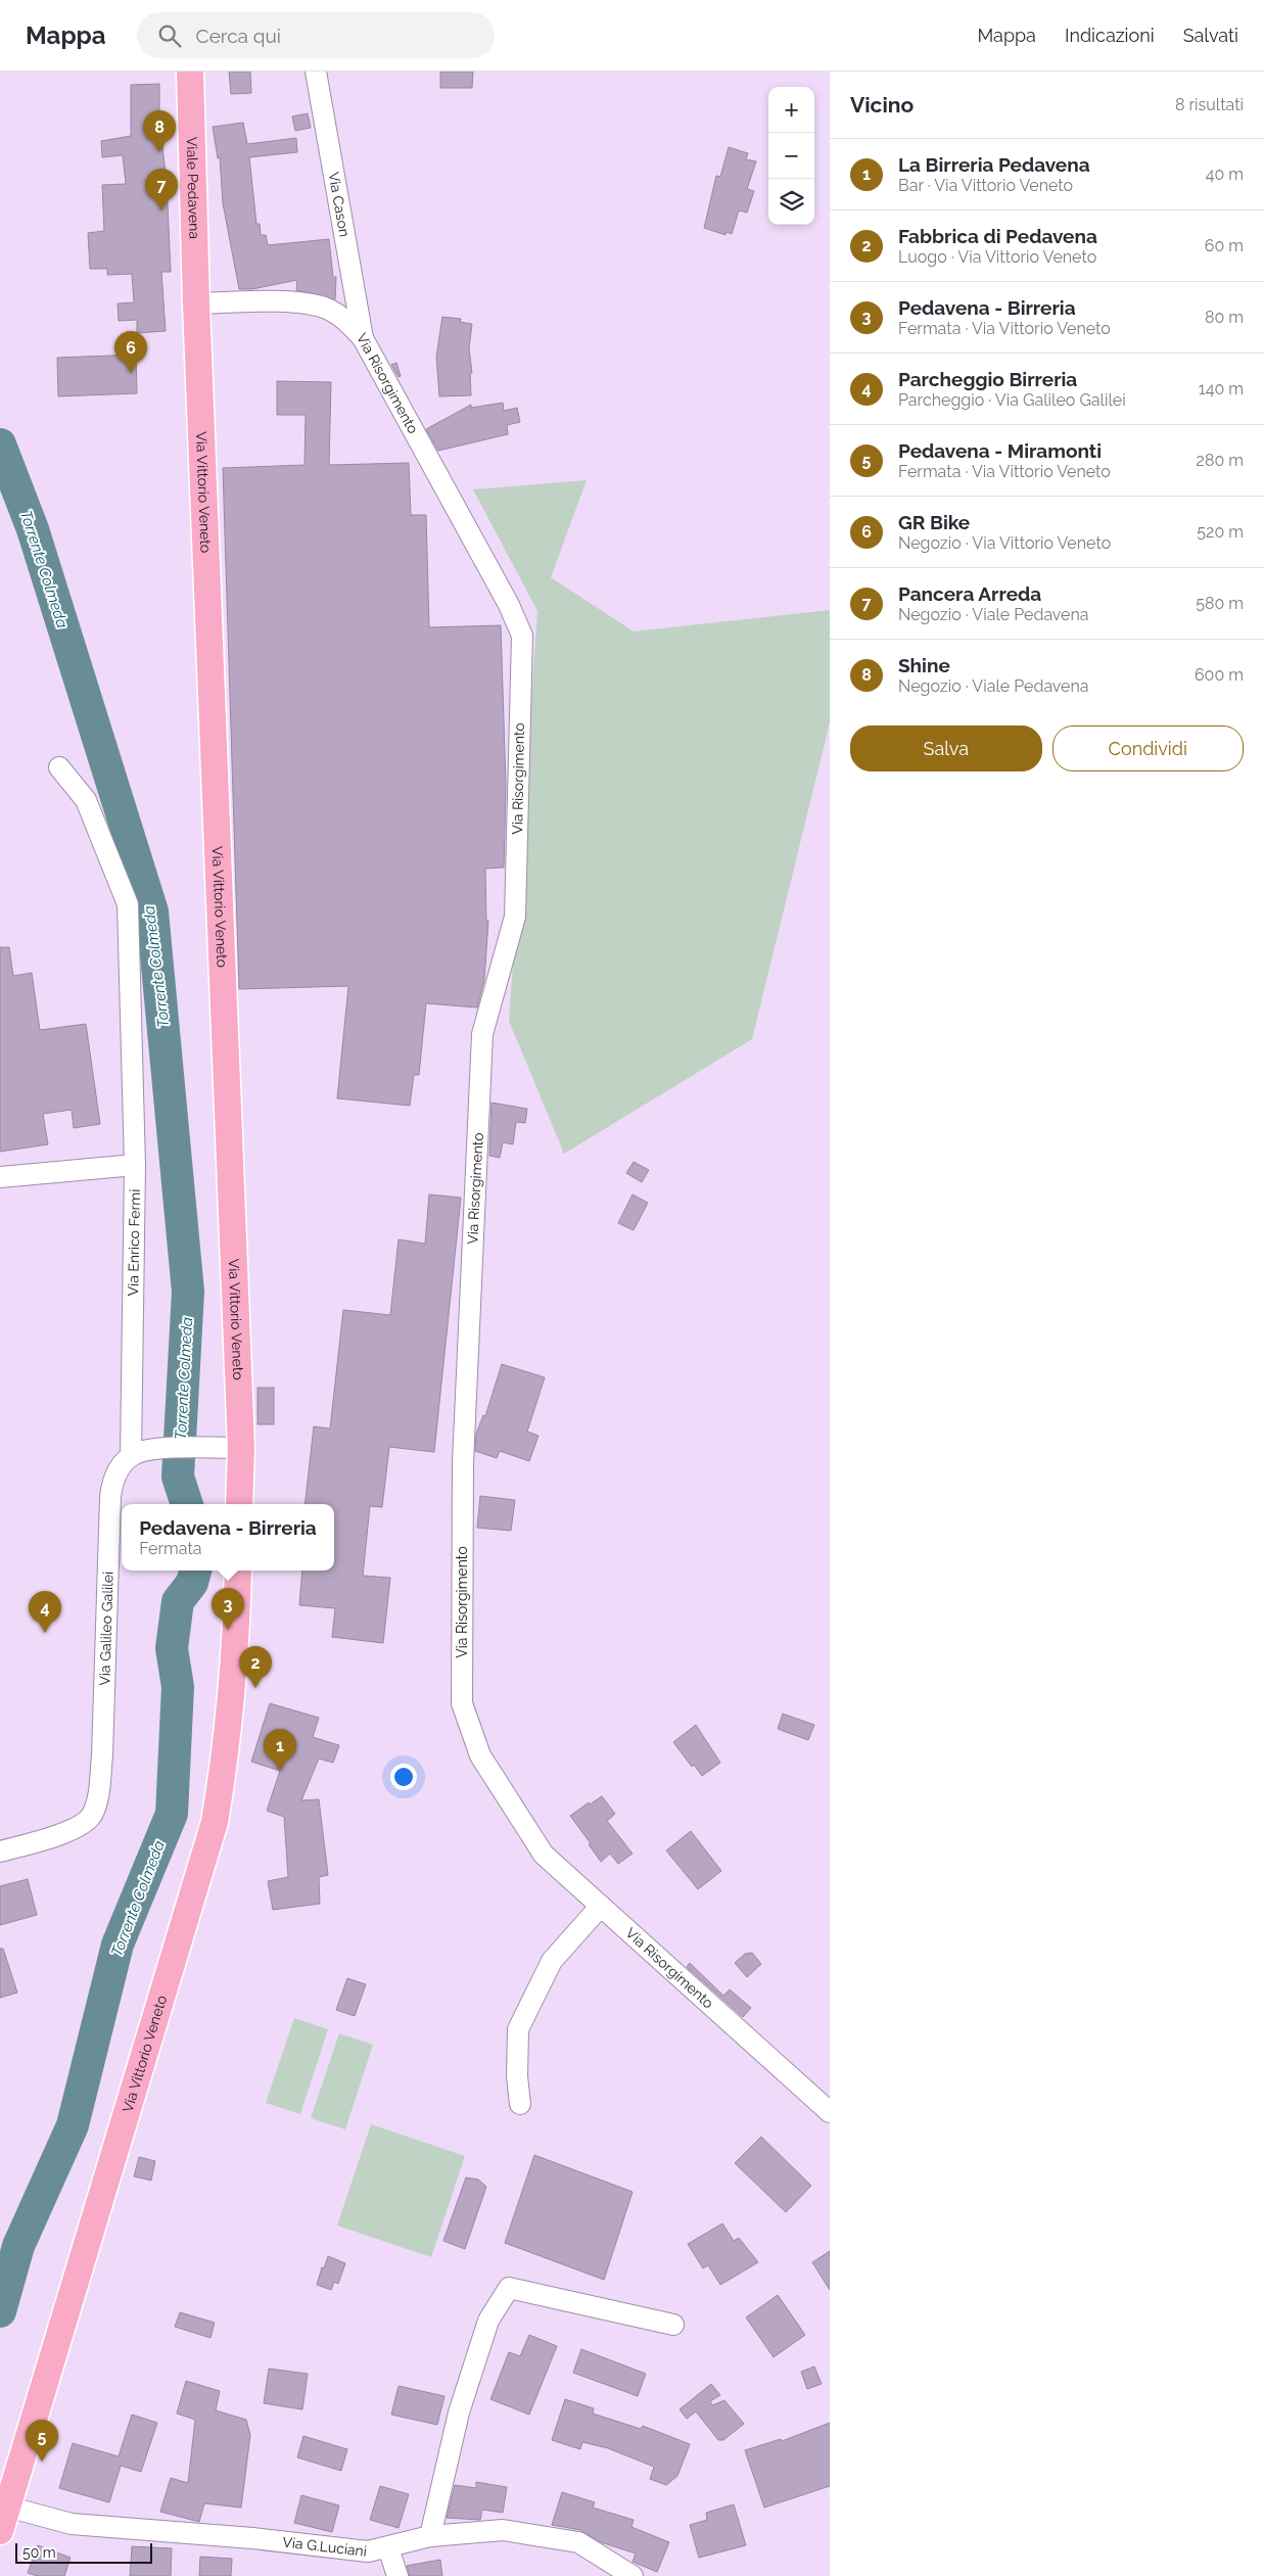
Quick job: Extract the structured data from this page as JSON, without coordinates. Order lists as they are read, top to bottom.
{
  "streets": {
    "main road": ["Viale Pedavena", "Via Vittorio Veneto"],
    "street": [
      "Via Cason",
      "Via Risorgimento",
      "Via Enrico Fermi",
      "Via Galileo Galilei",
      "Via G.Luciani"
    ]
  },
  "crossings": [
    ["Viale Pedavena", "Via Risorgimento"],
    ["Viale Pedavena", "Via Vittorio Veneto"],
    ["Via Cason", "Via Risorgimento"],
    ["Via Risorgimento", "Via Vittorio Veneto"],
    ["Via Vittorio Veneto", "Via G.Luciani"],
    ["Via Enrico Fermi", "Via Galileo Galilei"]
  ],
  "water": ["Torrente Colmeda"],
  "scale_bar": "50 m",
  "page": {
    "header": "Mappa",
    "search": "Cerca qui",
    "nav": ["Mappa", "Indicazioni", "Salvati"],
    "heading": ["Vicino", "8 risultati"],
    "map_buttons": ["+", "−"],
    "pins": [
      "8",
      "7",
      "6",
      "3",
      "4",
      "2",
      "1",
      "5"
    ],
    "list": [
      {
        "mark": "1",
        "name": "La Birreria Pedavena",
        "note": "Bar · Via Vittorio Veneto",
        "value": "40 m"
      },
      {
        "mark": "2",
        "name": "Fabbrica di Pedavena",
        "note": "Luogo · Via Vittorio Veneto",
        "value": "60 m"
      },
      {
        "mark": "3",
        "name": "Pedavena - Birreria",
        "note": "Fermata · Via Vittorio Veneto",
        "value": "80 m"
      },
      {
        "mark": "4",
        "name": "Parcheggio Birreria",
        "note": "Parcheggio · Via Galileo Galilei",
        "value": "140 m"
      },
      {
        "mark": "5",
        "name": "Pedavena - Miramonti",
        "note": "Fermata · Via Vittorio Veneto",
        "value": "280 m"
      },
      {
        "mark": "6",
        "name": "GR Bike",
        "note": "Negozio · Via Vittorio Veneto",
        "value": "520 m"
      },
      {
        "mark": "7",
        "name": "Pancera Arreda",
        "note": "Negozio · Viale Pedavena",
        "value": "580 m"
      },
      {
        "mark": "8",
        "name": "Shine",
        "note": "Negozio · Viale Pedavena",
        "value": "600 m"
      }
    ],
    "buttons": ["Salva", "Condividi"],
    "popup": ["Pedavena - Birreria", "Fermata"],
    "scale": "50 m"
  }
}
